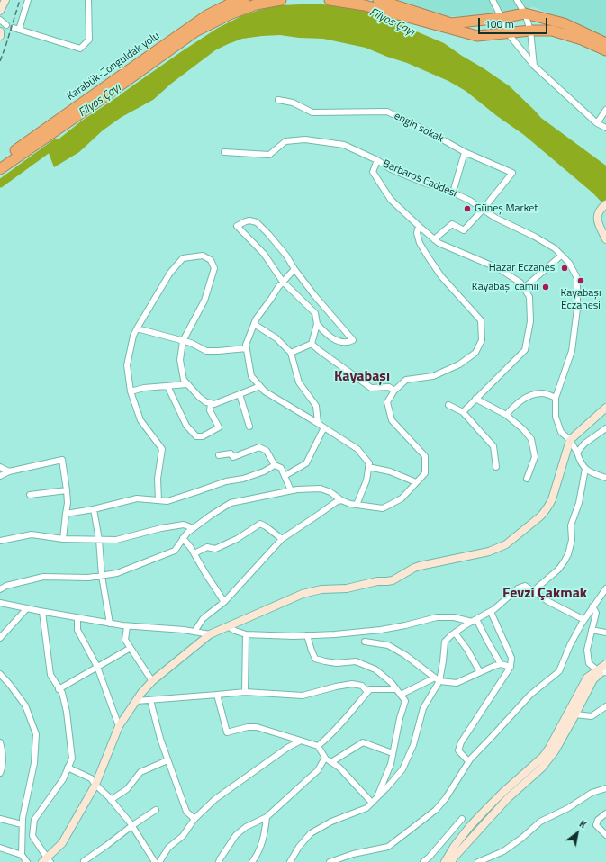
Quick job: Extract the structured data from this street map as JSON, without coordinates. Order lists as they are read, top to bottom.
{
  "streets": {
    "highway": ["Karabük-Zonguldak yolu"],
    "street": ["engin sokak", "Barbaros Caddesi"]
  },
  "crossings": [
    ["engin sokak", "Barbaros Caddesi"]
  ],
  "districts": ["Kayabaşı", "Fevzi Çakmak"],
  "water": ["Filyos Çayı"],
  "places": [
    "Güneş Market",
    "Hazar Eczanesi",
    "Kayabaşı Eczanesi",
    "Kayabaşı camii"
  ],
  "scale_bar": "100 m",
  "north": "top right"
}
